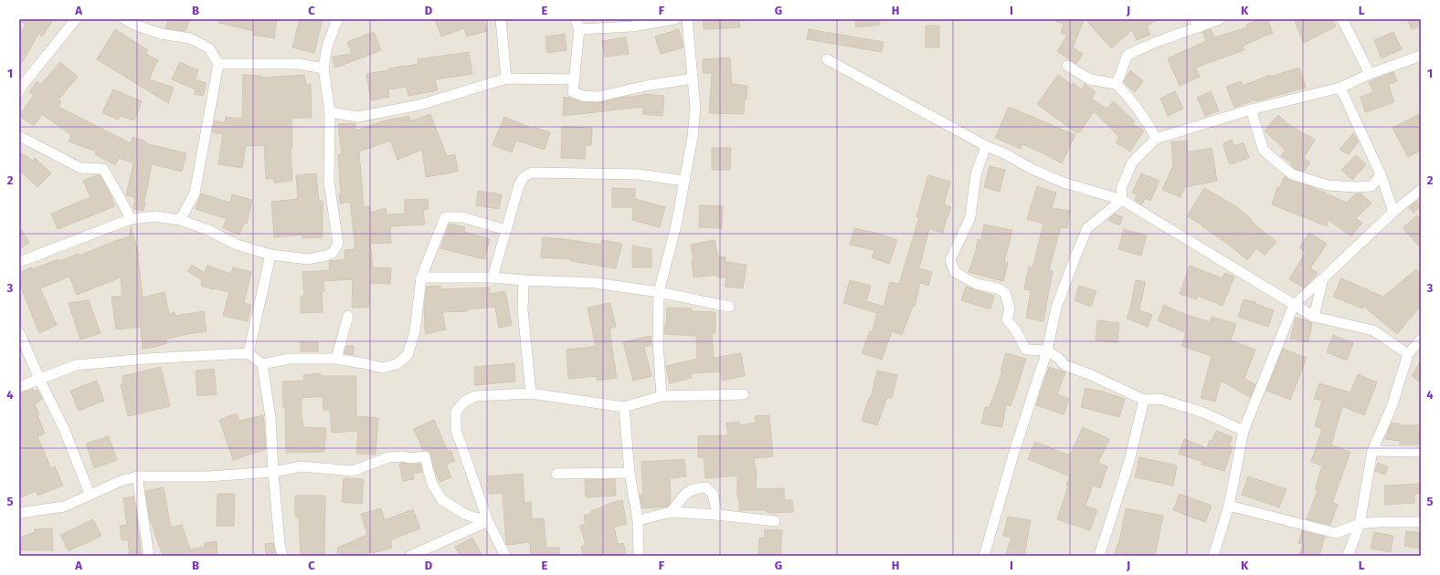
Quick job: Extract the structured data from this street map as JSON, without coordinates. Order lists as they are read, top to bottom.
{
  "grid": {
    "columns": [
      "A",
      "B",
      "C",
      "D",
      "E",
      "F",
      "G",
      "H",
      "I",
      "J",
      "K",
      "L"
    ],
    "rows": [
      "1",
      "2",
      "3",
      "4",
      "5"
    ]
  }
}
